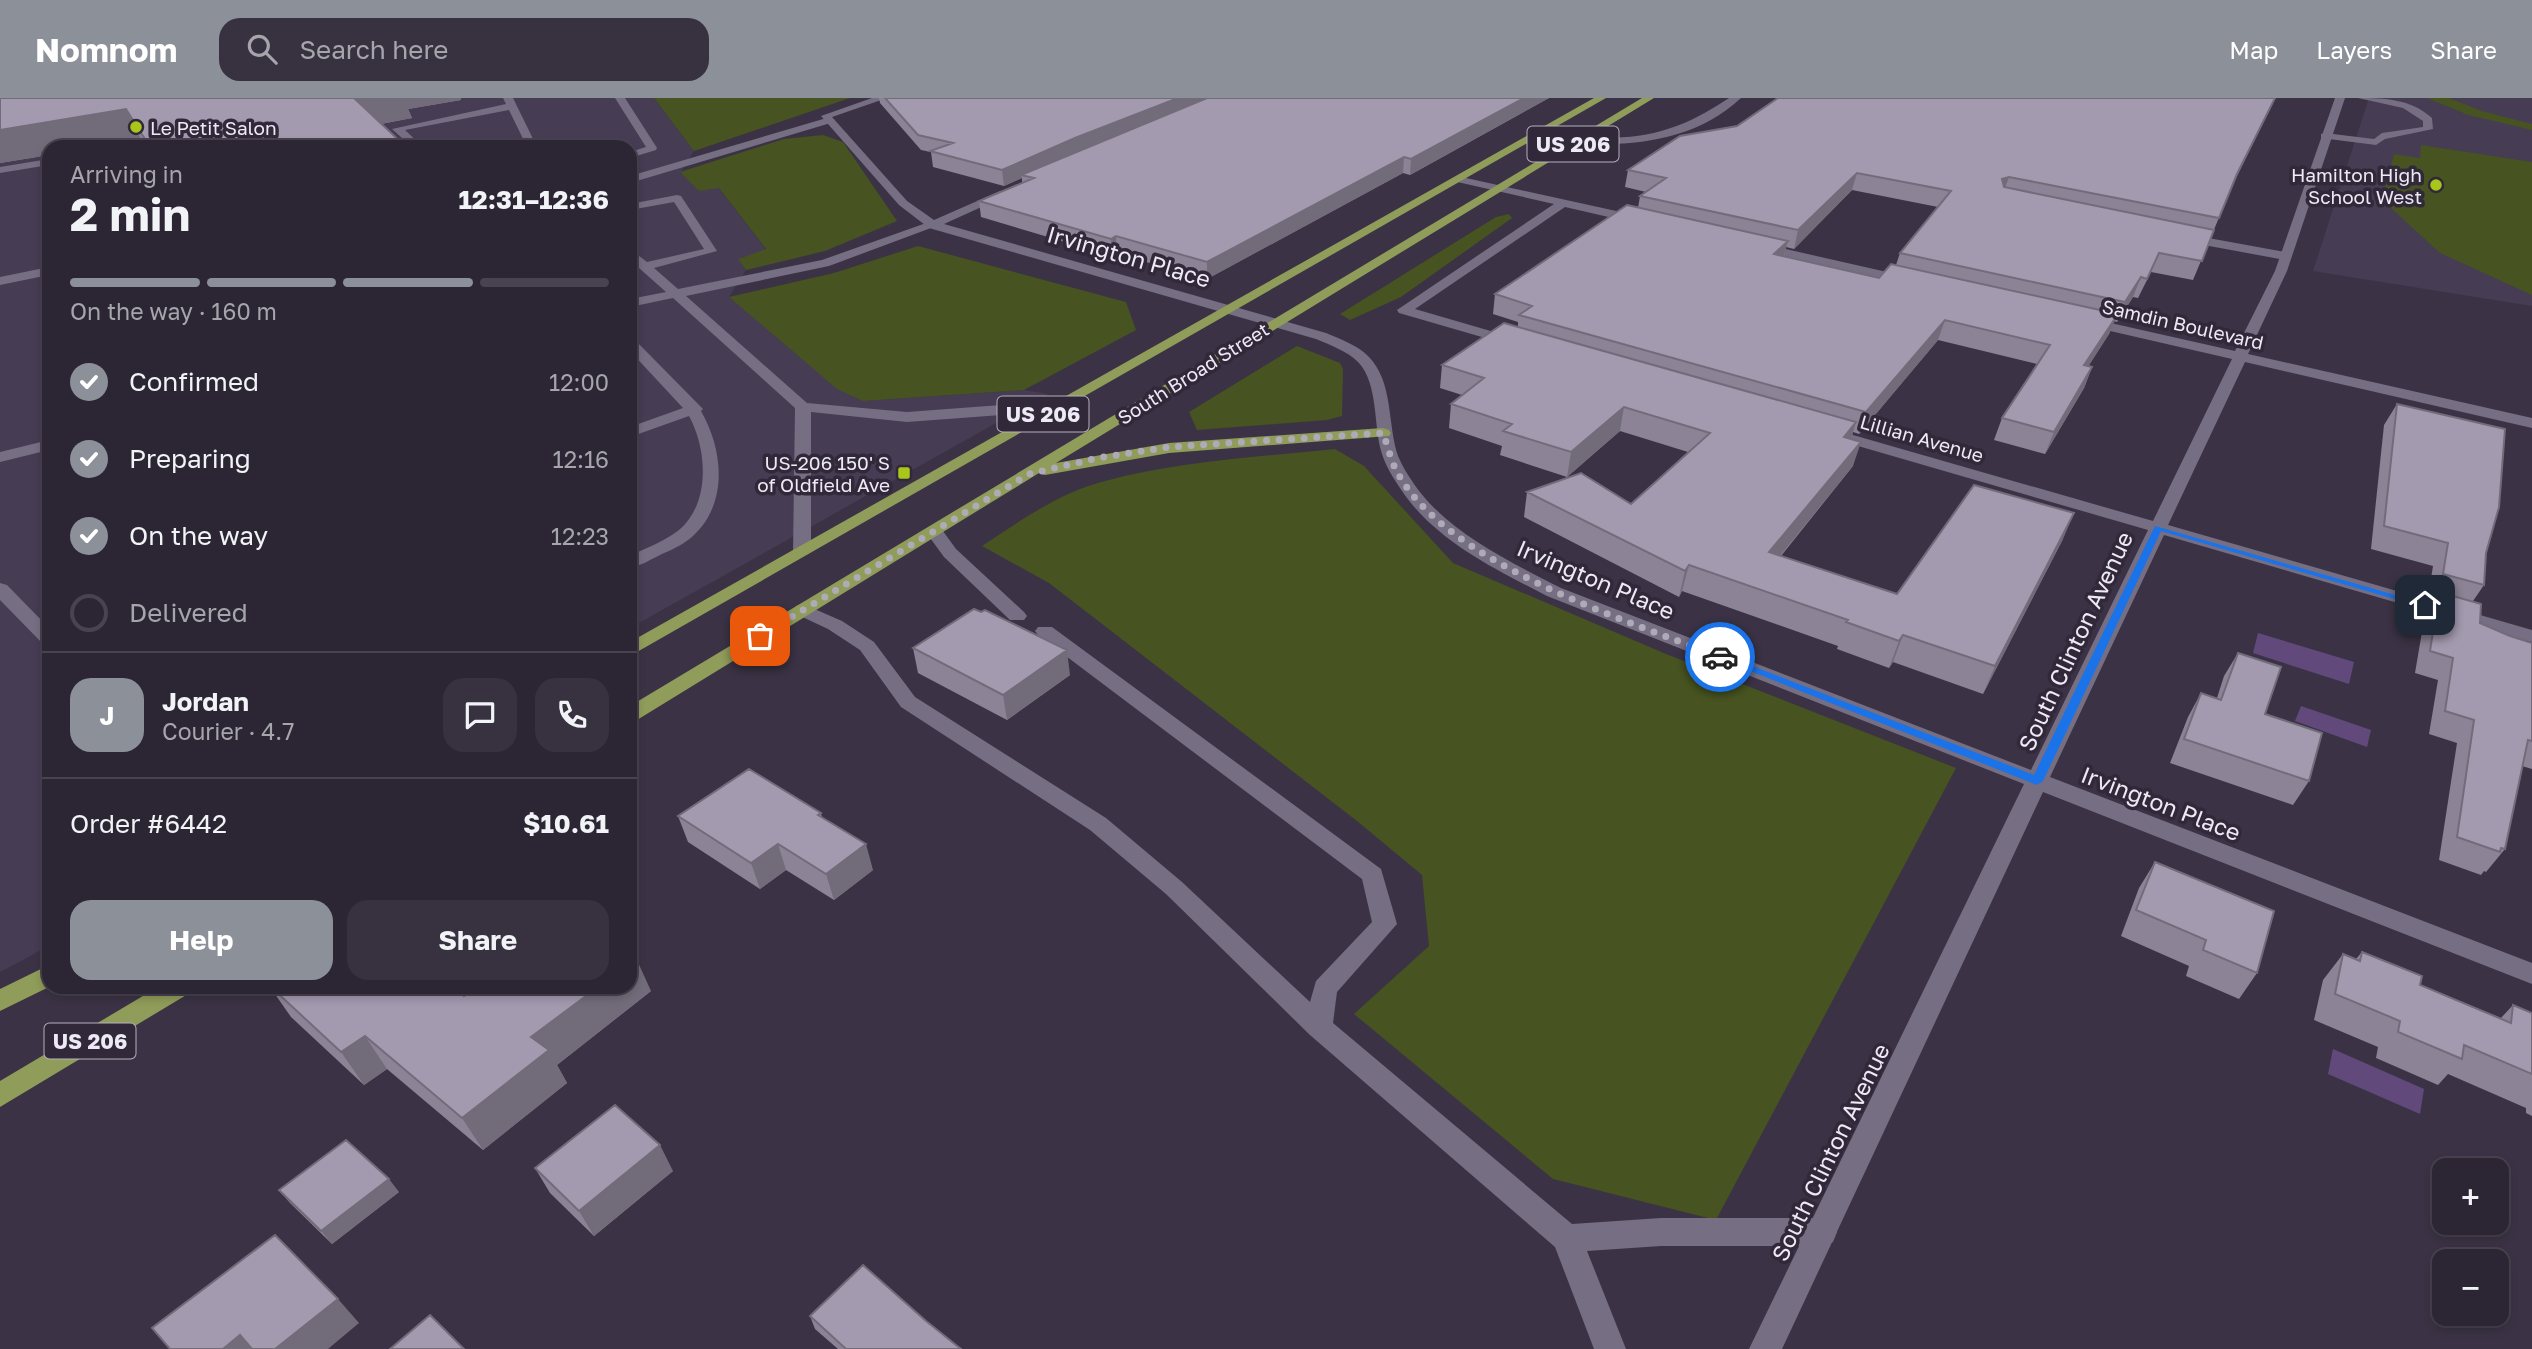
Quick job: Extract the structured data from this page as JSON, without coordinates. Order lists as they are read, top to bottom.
{
  "streets": {
    "main road": ["US 206", "South Broad Street"],
    "street": [
      "Irvington Place",
      "Samdin Boulevard",
      "Lillian Avenue",
      "South Clinton Avenue"
    ]
  },
  "crossings": [
    ["Irvington Place", "South Broad Street"],
    ["Irvington Place", "South Clinton Avenue"],
    ["Samdin Boulevard", "South Clinton Avenue"],
    ["Lillian Avenue", "South Clinton Avenue"]
  ],
  "places": {
    "other": ["Le Petit Salon", "Hamilton High School West"],
    "transit": ["US-206 150' S of Oldfield Ave"]
  },
  "page": {
    "header": "Nomnom",
    "search": "Search here",
    "nav": ["Map", "Layers", "Share"],
    "heading": ["2 min", "Arriving in", "12:31–12:36"],
    "panel": [
      "Jordan",
      "Courier · 4.7",
      "Order #6442",
      "$10.61"
    ],
    "bar": "On the way · 160 m",
    "list": [
      ["Confirmed", "12:00"],
      ["Preparing", "12:16"],
      ["On the way", "12:23"],
      "Delivered"
    ],
    "round": "J",
    "buttons": ["Help", "Share"],
    "map_buttons": ["+", "−"]
  }
}
